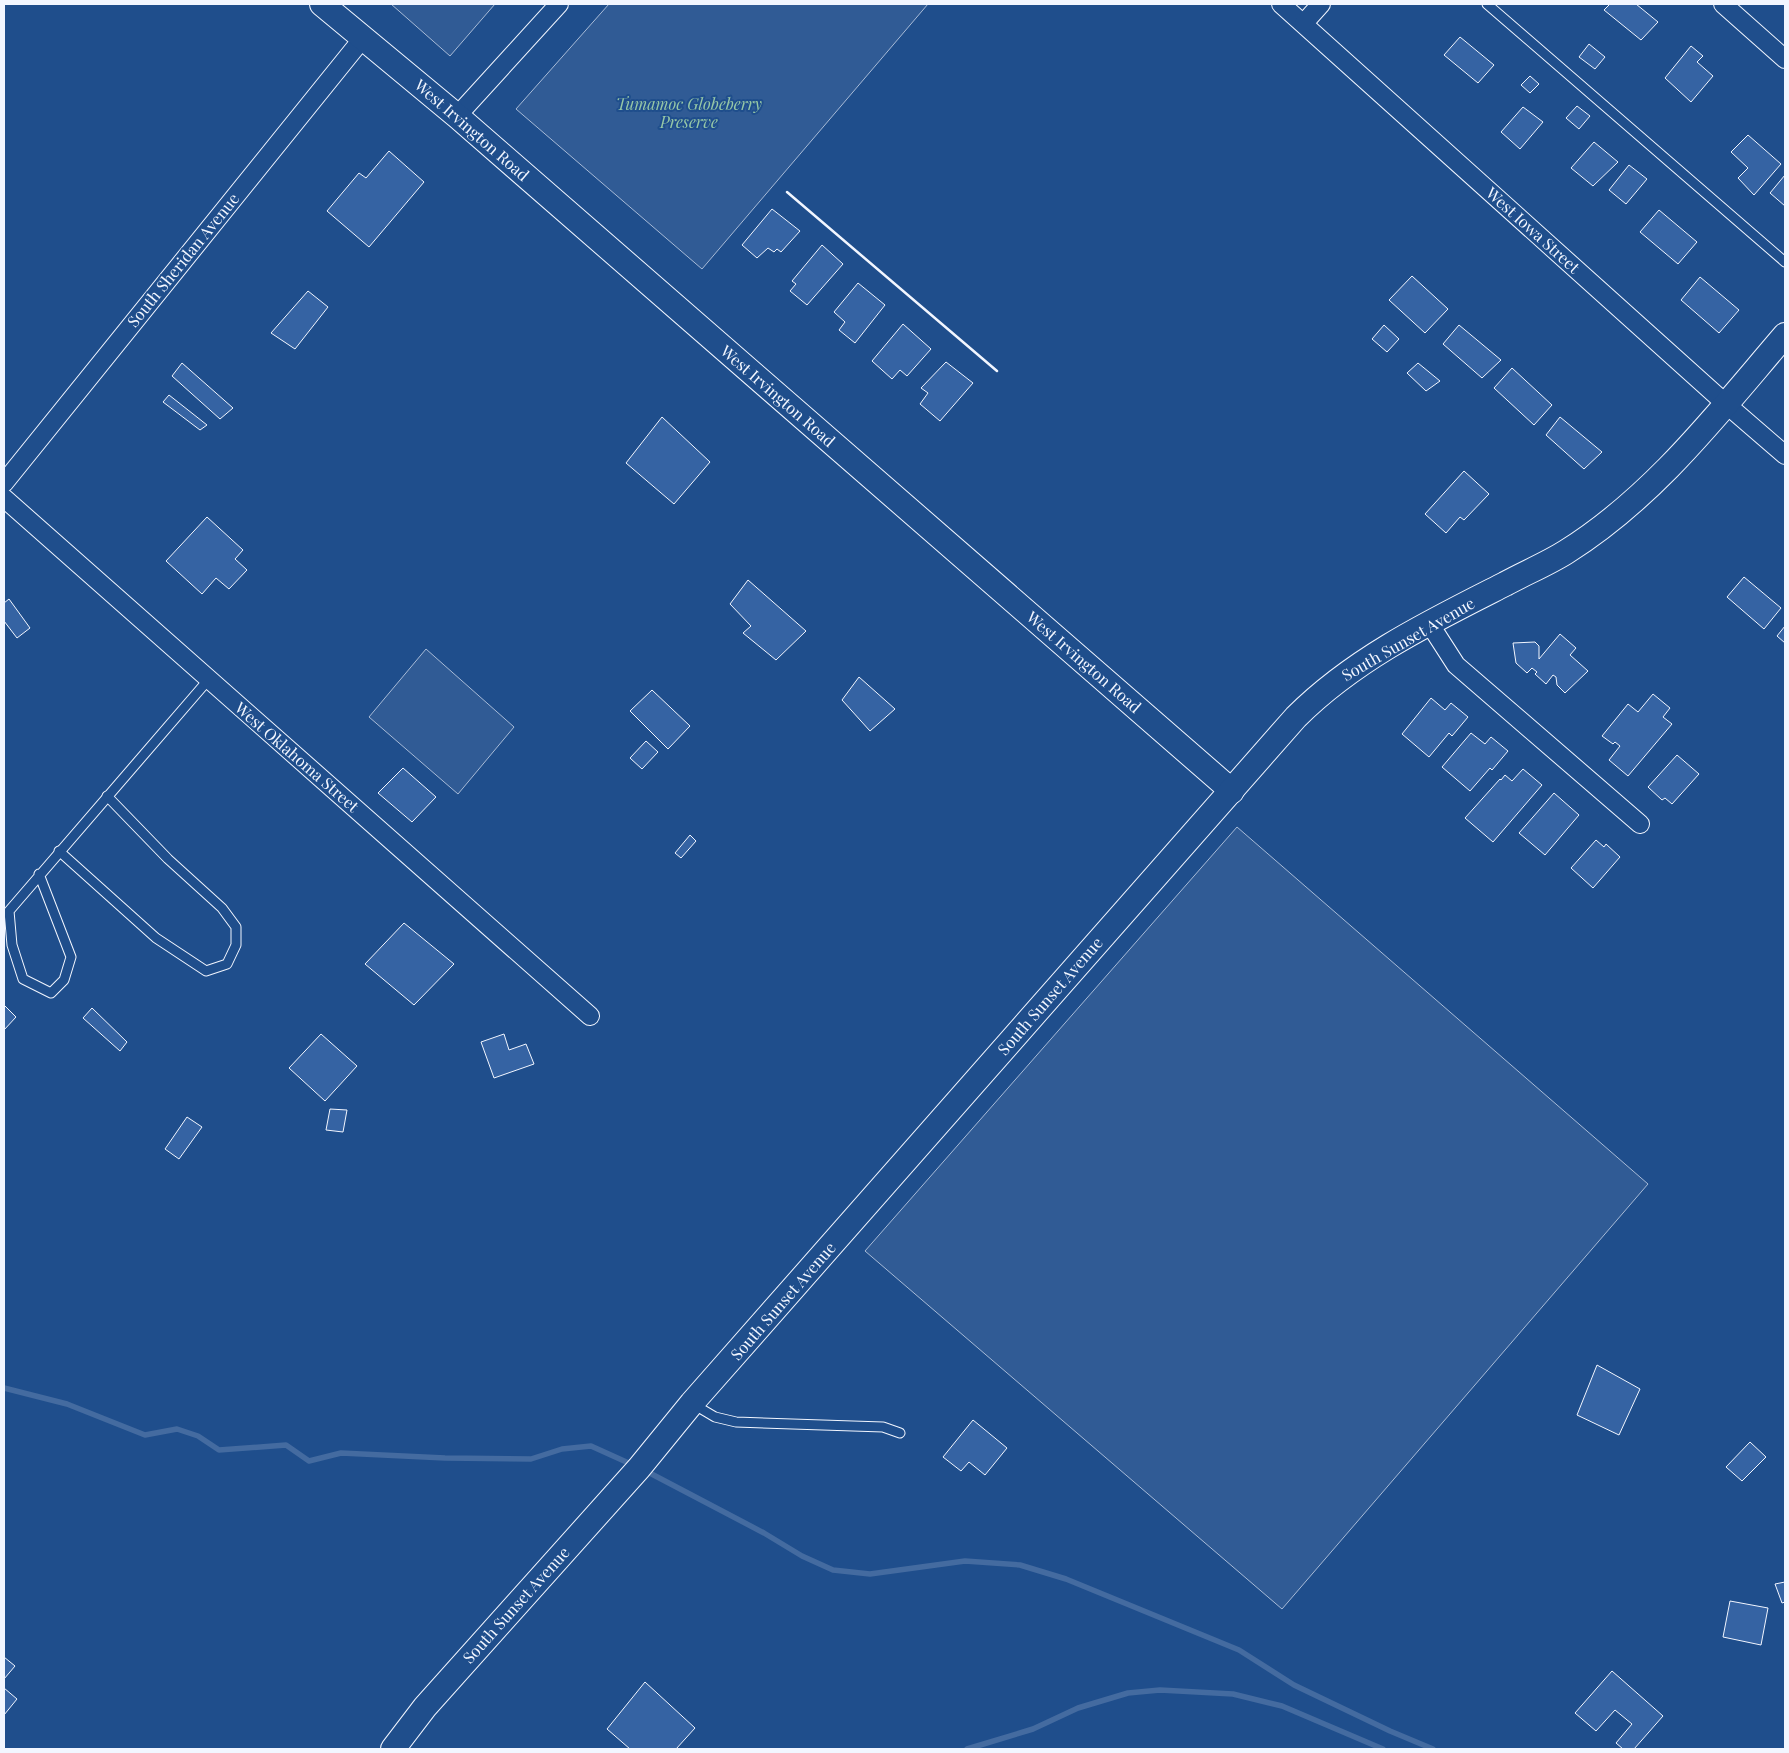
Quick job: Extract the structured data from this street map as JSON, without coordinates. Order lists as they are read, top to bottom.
{
  "streets": {
    "street": [
      "West Irvington Road",
      "West Iowa Street",
      "South Sheridan Avenue",
      "South Sunset Avenue",
      "West Oklahoma Street"
    ]
  },
  "crossings": [
    ["West Irvington Road", "South Sheridan Avenue"],
    ["West Irvington Road", "South Sunset Avenue"],
    ["West Iowa Street", "South Sunset Avenue"]
  ],
  "parks": ["Tumamoc Globeberry Preserve"]
}
